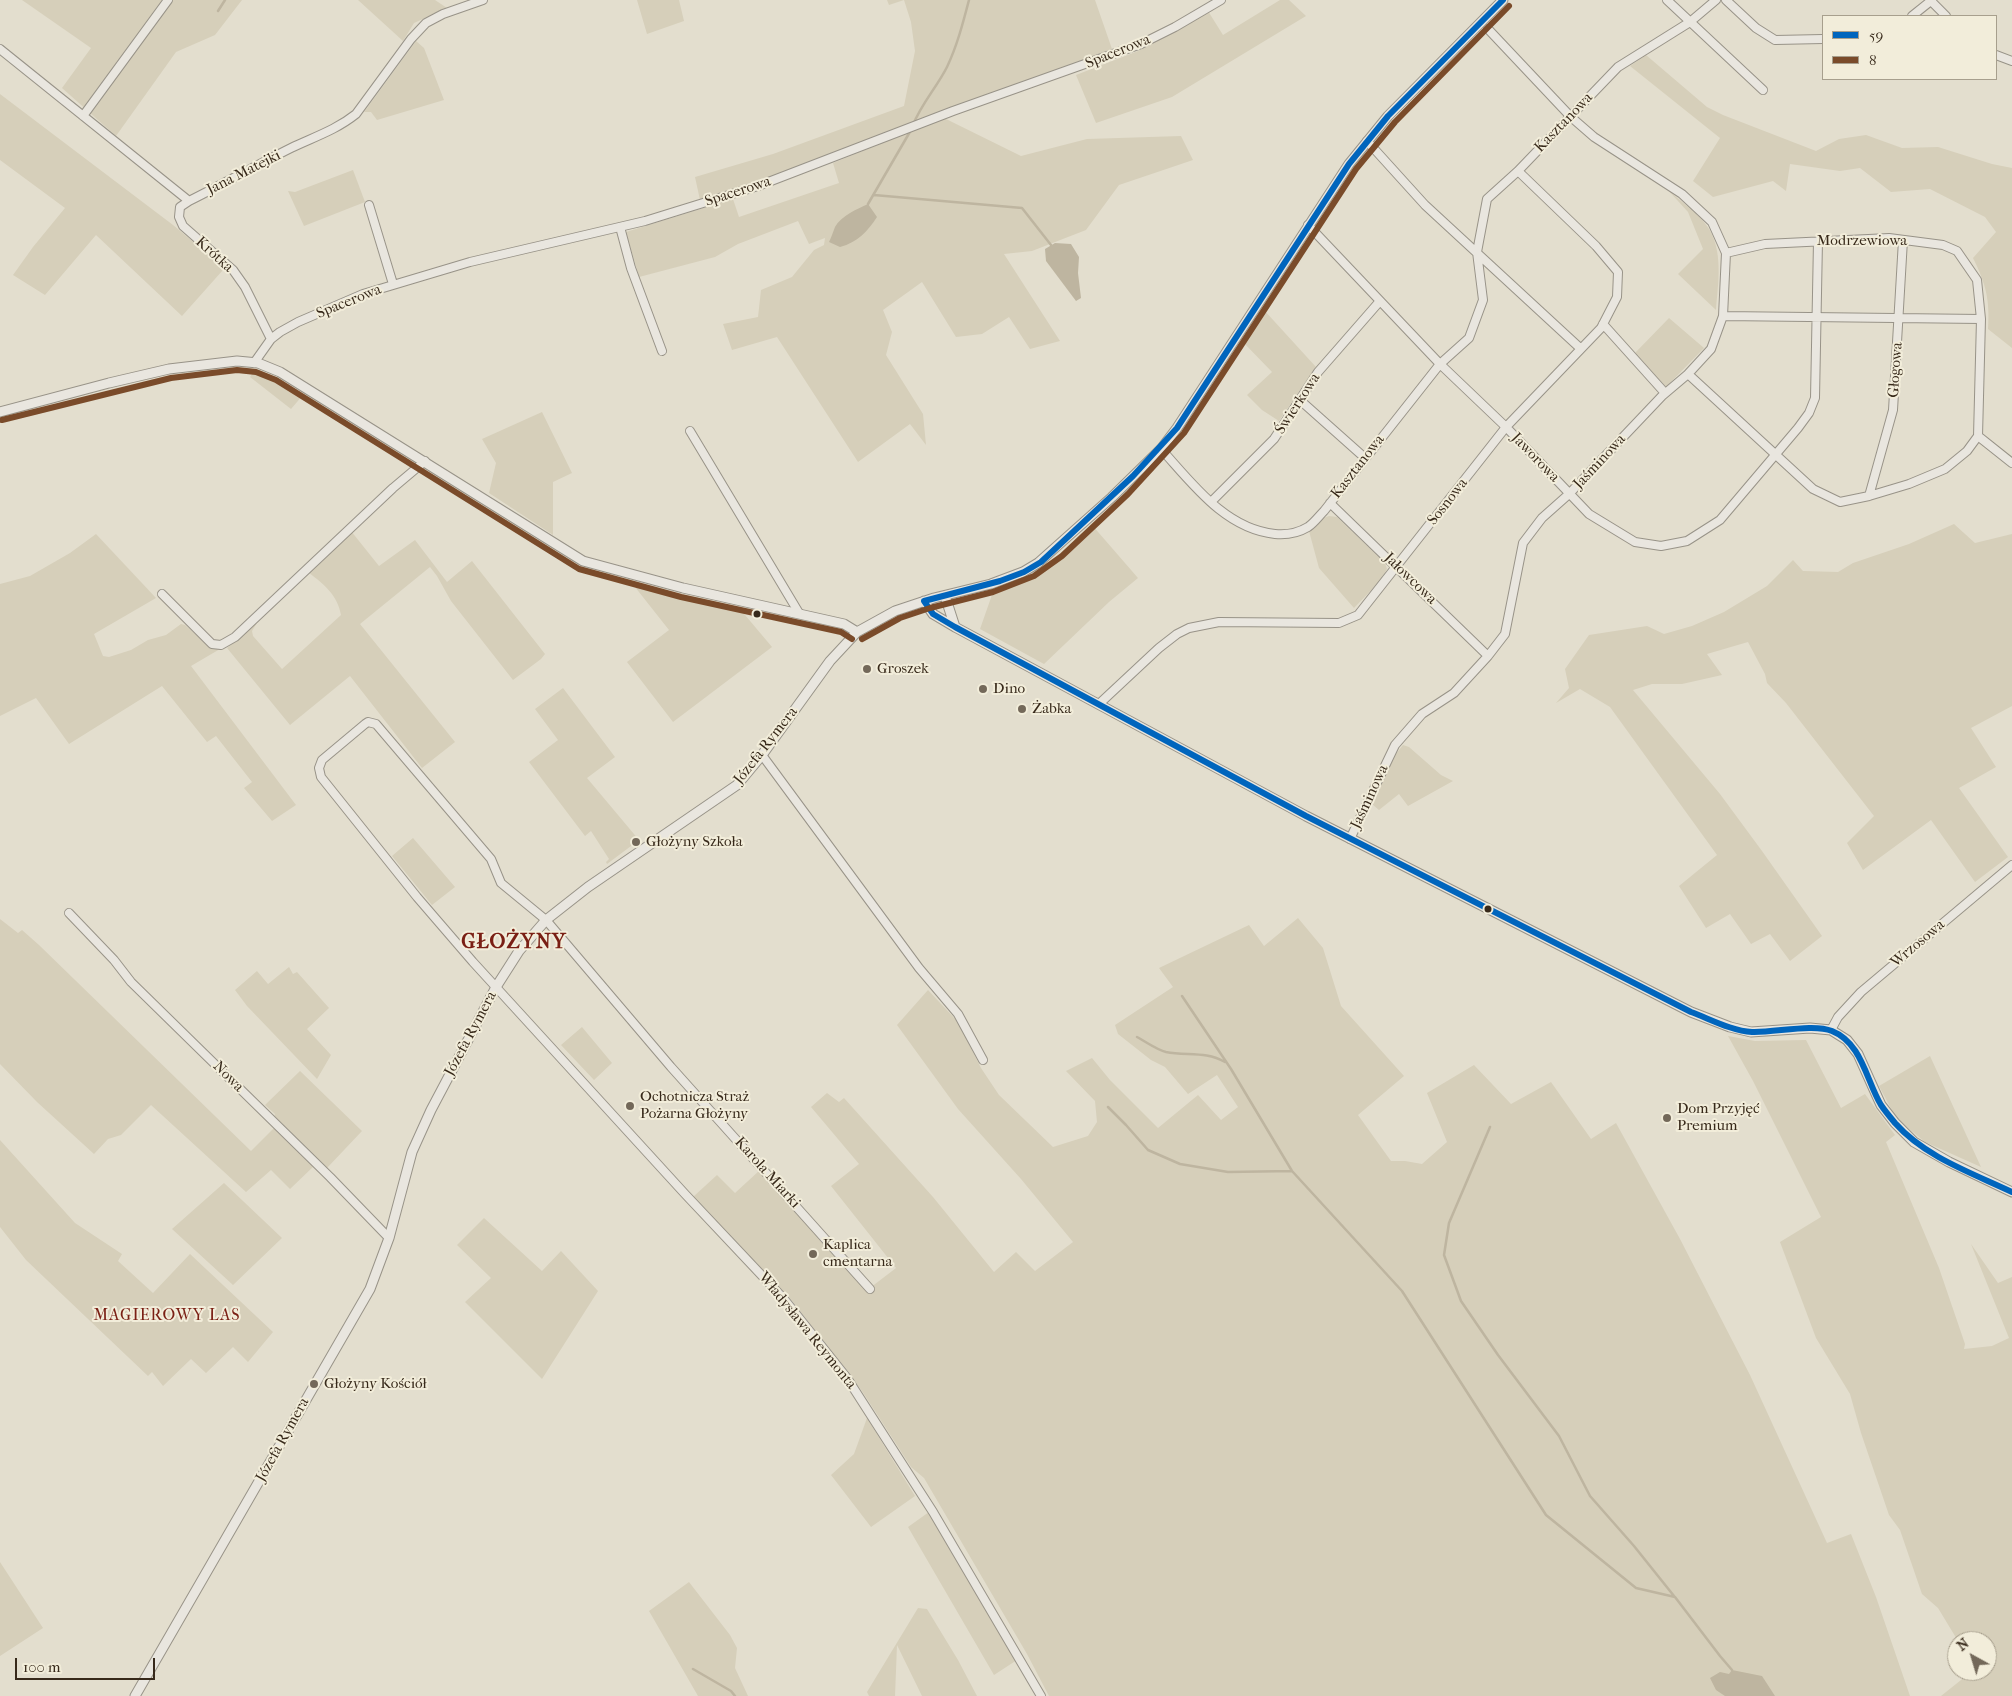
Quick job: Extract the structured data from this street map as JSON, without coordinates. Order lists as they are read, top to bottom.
{
  "streets": {
    "street": [
      "Spacerowa",
      "Kasztanowa",
      "Jana Matejki",
      "Modrzewiowa",
      "Krótka",
      "Głogowa",
      "Świerkowa",
      "Jaworowa",
      "Jaśminowa",
      "Sosnowa",
      "Jałowcowa",
      "Józefa Rymera",
      "Wrzosowa",
      "Nowa",
      "Karola Miarki",
      "Władysława Reymonta"
    ]
  },
  "crossings": [
    ["Spacerowa", "Krótka"],
    ["Kasztanowa", "Świerkowa"],
    ["Kasztanowa", "Jaworowa"],
    ["Kasztanowa", "Jaśminowa"],
    ["Kasztanowa", "Sosnowa"],
    ["Kasztanowa", "Jałowcowa"],
    ["Kasztanowa", "Józefa Rymera"],
    ["Jana Matejki", "Krótka"],
    ["Modrzewiowa", "Głogowa"],
    ["Modrzewiowa", "Jaworowa"],
    ["Modrzewiowa", "Jaśminowa"],
    ["Świerkowa", "Jaworowa"],
    ["Jaworowa", "Jaśminowa"],
    ["Jaworowa", "Sosnowa"],
    ["Jaworowa", "Józefa Rymera"],
    ["Jaśminowa", "Jałowcowa"],
    ["Sosnowa", "Jałowcowa"],
    ["Józefa Rymera", "Nowa"],
    ["Józefa Rymera", "Karola Miarki"],
    ["Józefa Rymera", "Władysława Reymonta"],
    ["Karola Miarki", "Władysława Reymonta"]
  ],
  "districts": ["GŁOŻYNY", "MAGIEROWY LAS"],
  "places": [
    "Groszek",
    "Dino",
    "Żabka",
    "Głożyny Szkoła",
    "Ochotnicza Straż Pożarna Głożyny",
    "Dom Przyjęć Premium",
    "Kaplica cmentarna",
    "Głożyny Kościół"
  ],
  "lines": ["transit line 59", "transit line 8"],
  "legend": ["59", "8"],
  "scale_bar": "100 m",
  "north": "top left"
}
